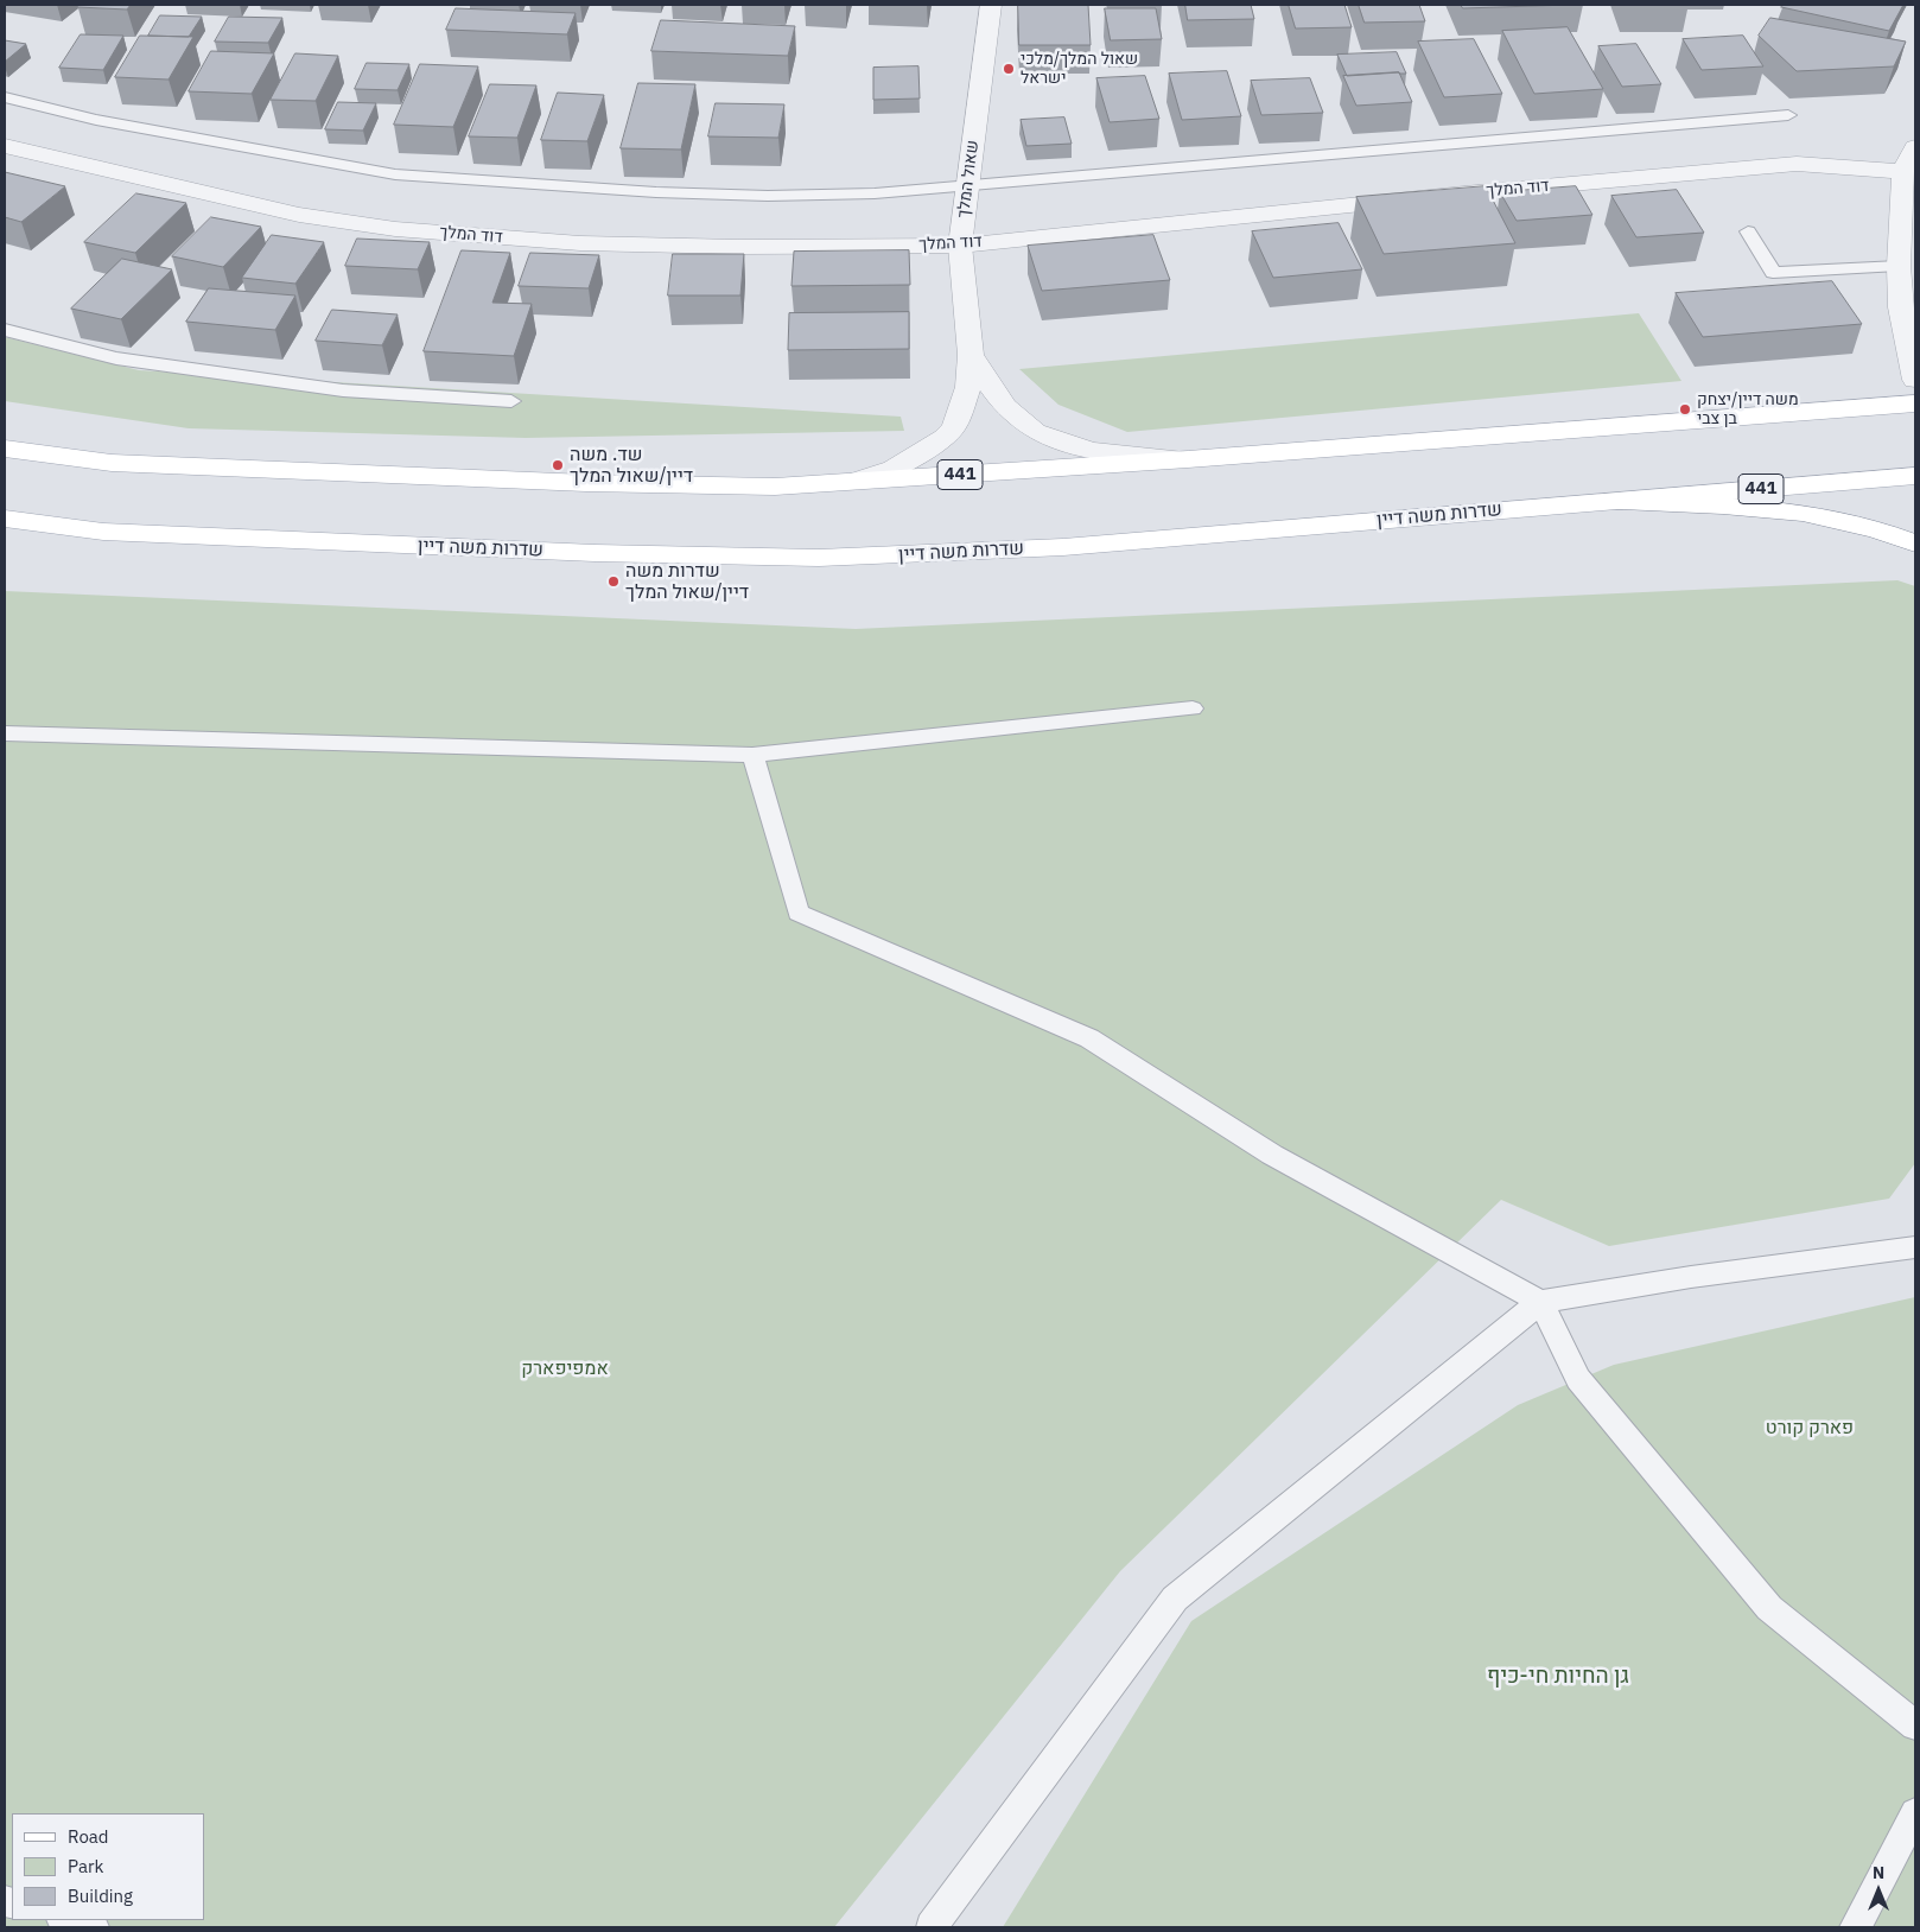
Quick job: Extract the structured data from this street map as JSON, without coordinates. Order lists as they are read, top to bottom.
{
  "streets": {
    "main road": ["441", "שדרות משה דיין"],
    "street": ["שאול המלך", "דוד המלך"]
  },
  "crossings": [
    ["שאול המלך", "דוד המלך"],
    ["שאול המלך", "441"]
  ],
  "parks": ["אמפיפארק", "פארק קורט", "גן החיות חי-כיף"],
  "places": [
    "שאול המלך/מלכי ישראל",
    "משה דיין/יצחק בן צבי",
    "שד. משה דיין/שאול המלך",
    "שדרות משה דיין/שאול המלך"
  ],
  "legend": ["Road", "Park", "Building"],
  "north": "top"
}
